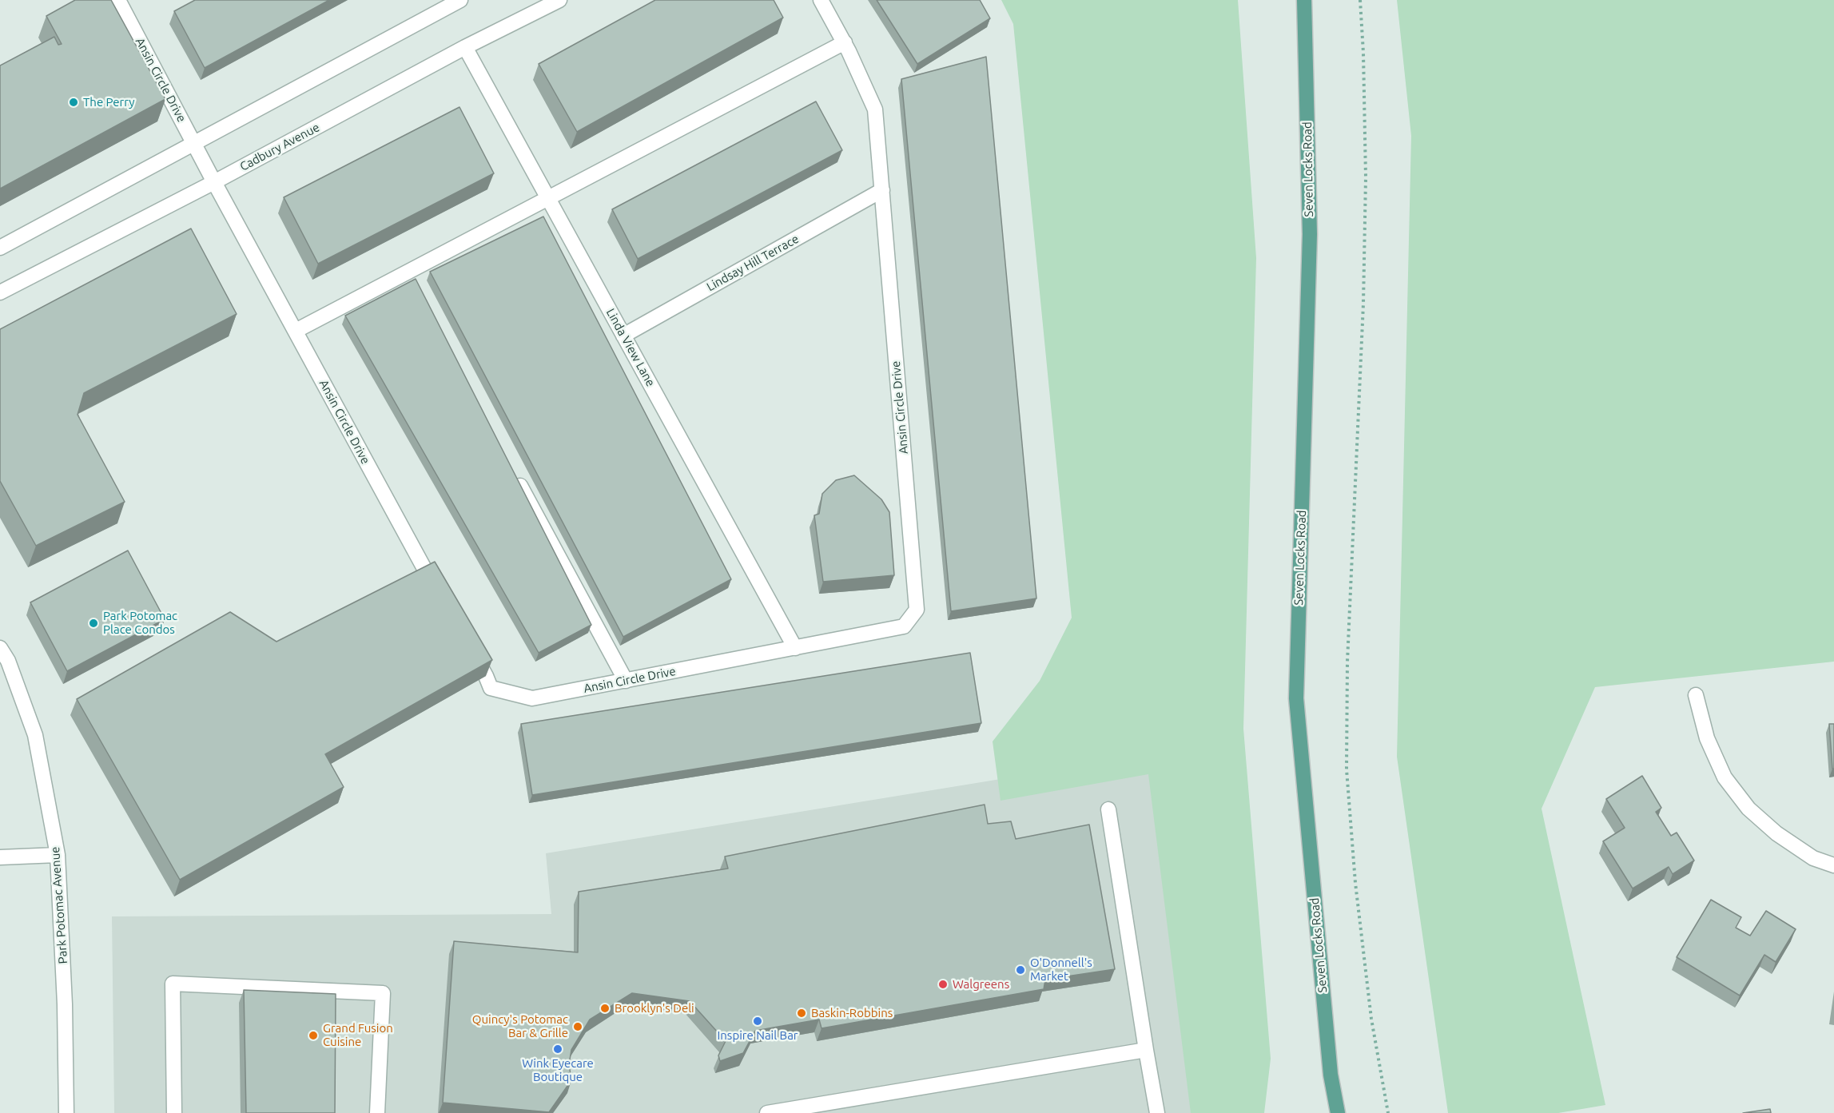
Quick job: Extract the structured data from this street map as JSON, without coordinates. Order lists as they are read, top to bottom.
{
  "streets": {
    "main road": ["Seven Locks Road"],
    "street": [
      "Ansin Circle Drive",
      "Cadbury Avenue",
      "Lindsay Hill Terrace",
      "Linda View Lane",
      "Park Potomac Avenue"
    ]
  },
  "crossings": [
    ["Ansin Circle Drive", "Cadbury Avenue"],
    ["Ansin Circle Drive", "Lindsay Hill Terrace"],
    ["Ansin Circle Drive", "Linda View Lane"],
    ["Cadbury Avenue", "Linda View Lane"],
    ["Lindsay Hill Terrace", "Linda View Lane"]
  ],
  "places": [
    "The Perry",
    "Park Potomac Place Condos",
    "O'Donnell's Market",
    "Walgreens",
    "Brooklyn's Deli",
    "Baskin-Robbins",
    "Inspire Nail Bar",
    "Quincy's Potomac Bar & Grille",
    "Grand Fusion Cuisine",
    "Wink Eyecare Boutique"
  ]
}
